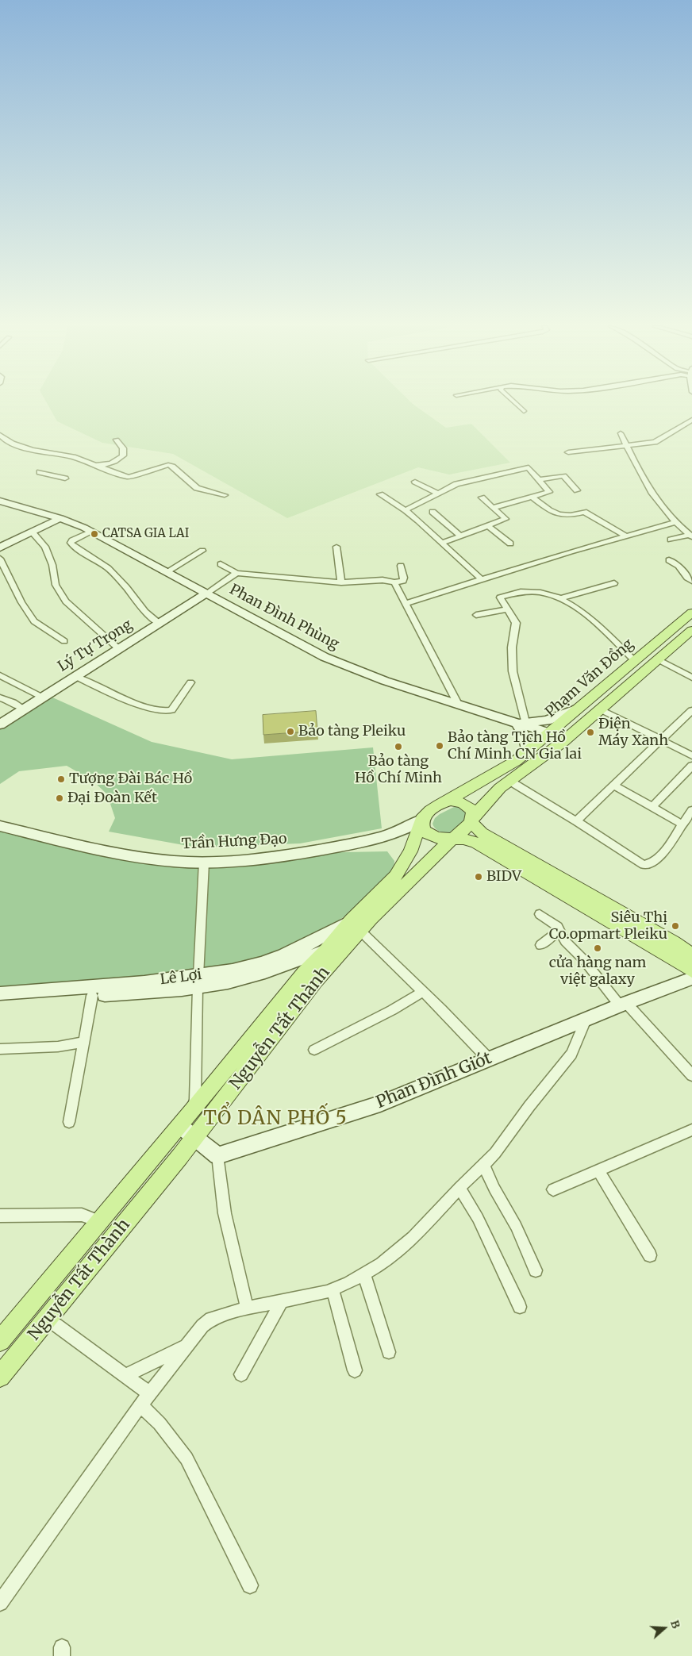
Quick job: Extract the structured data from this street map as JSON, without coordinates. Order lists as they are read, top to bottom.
{
  "streets": {
    "main road": ["Phạm Văn Đồng", "Nguyễn Tất Thành"],
    "street": [
      "Phan Đình Phùng",
      "Lý Tự Trọng",
      "Trần Hưng Đạo",
      "Lê Lợi",
      "Phan Đình Giót"
    ]
  },
  "crossings": [
    ["Phan Đình Phùng", "Lý Tự Trọng"],
    ["Phan Đình Phùng", "Phạm Văn Đồng"],
    ["Phạm Văn Đồng", "Trần Hưng Đạo"],
    ["Phạm Văn Đồng", "Nguyễn Tất Thành"],
    ["Trần Hưng Đạo", "Nguyễn Tất Thành"],
    ["Lê Lợi", "Nguyễn Tất Thành"]
  ],
  "districts": ["TỔ DÂN PHỐ 5"],
  "places": [
    "CATSA GIA LAI",
    "Bảo tàng Pleiku",
    "Điện Máy Xanh",
    "Bảo tàng Tịch Hồ Chí Minh CN Gia lai",
    "Bảo tàng Hồ Chí Minh",
    "Tượng Đài Bác Hồ",
    "Đại Đoàn Kết",
    "BIDV",
    "Siêu Thị Co.opmart Pleiku",
    "cửa hàng nam việt galaxy"
  ],
  "north": "right"
}
